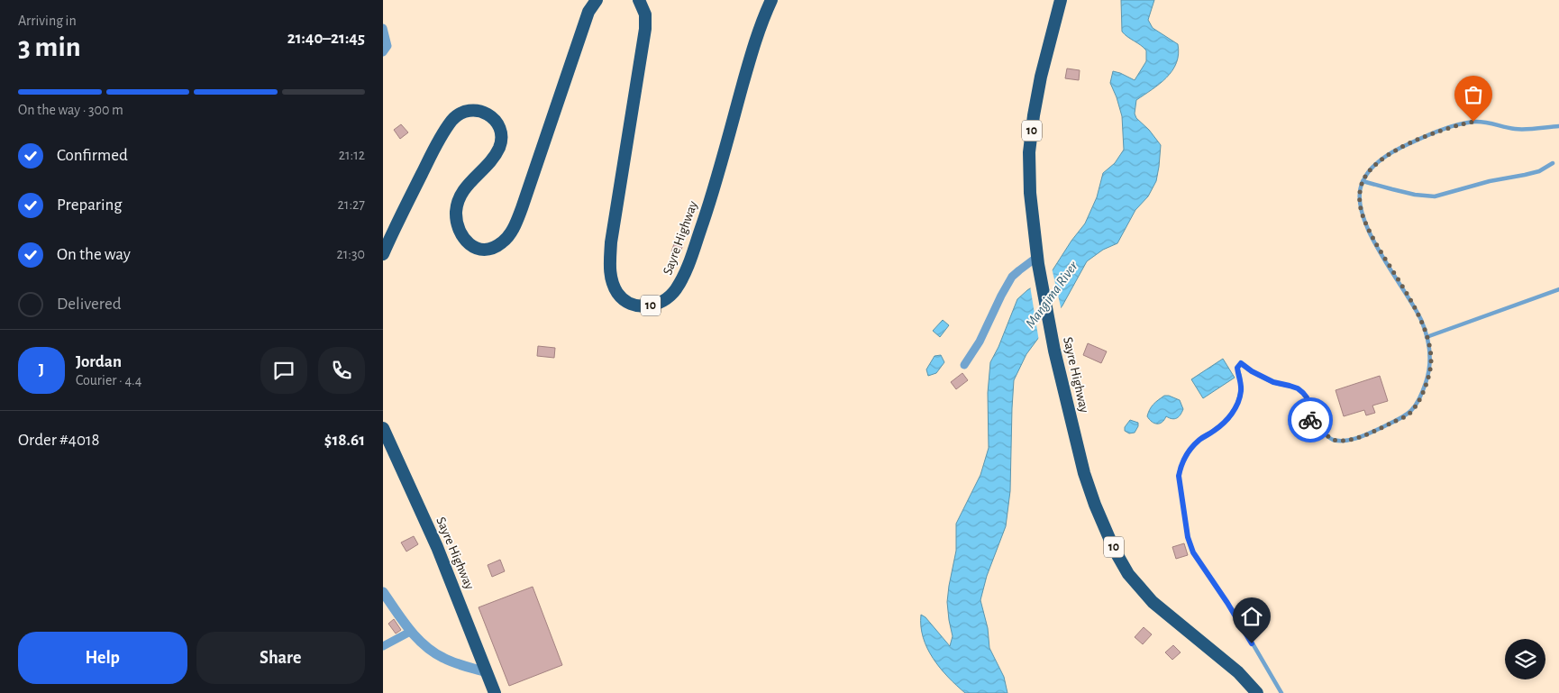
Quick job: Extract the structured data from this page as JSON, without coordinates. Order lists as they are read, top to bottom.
{
  "streets": {
    "highway": ["10", "Sayre Highway"]
  },
  "water": ["Mangima River"],
  "page": {
    "heading": ["3 min", "Arriving in", "21:40–21:45"],
    "panel": [
      "Jordan",
      "Courier · 4.4",
      "Order #4018",
      "$18.61"
    ],
    "bar": "On the way · 300 m",
    "list": [
      ["Confirmed", "21:12"],
      ["Preparing", "21:27"],
      ["On the way", "21:30"],
      "Delivered"
    ],
    "round": "J",
    "buttons": ["Help", "Share"]
  }
}
